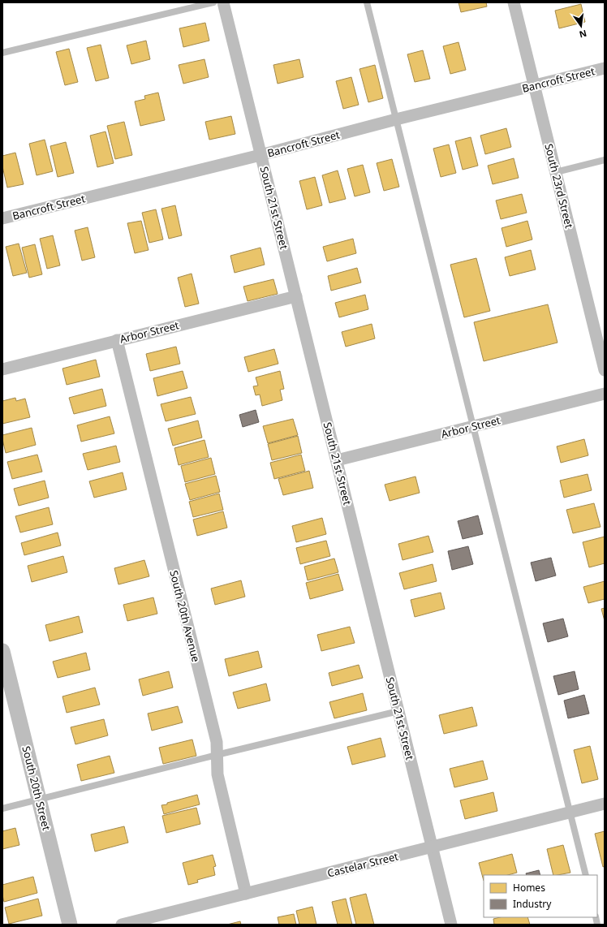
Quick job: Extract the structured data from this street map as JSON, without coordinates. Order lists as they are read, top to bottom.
{
  "streets": {
    "street": [
      "Bancroft Street",
      "South 23rd Street",
      "South 21st Street",
      "Arbor Street",
      "South 20th Avenue",
      "South 20th Street",
      "Castelar Street"
    ]
  },
  "crossings": [
    ["Bancroft Street", "South 23rd Street"],
    ["Bancroft Street", "South 21st Street"],
    ["South 21st Street", "Arbor Street"],
    ["South 21st Street", "Castelar Street"],
    ["Arbor Street", "South 20th Avenue"],
    ["South 20th Avenue", "Castelar Street"]
  ],
  "legend": ["Homes", "Industry"],
  "north": "bottom"
}
